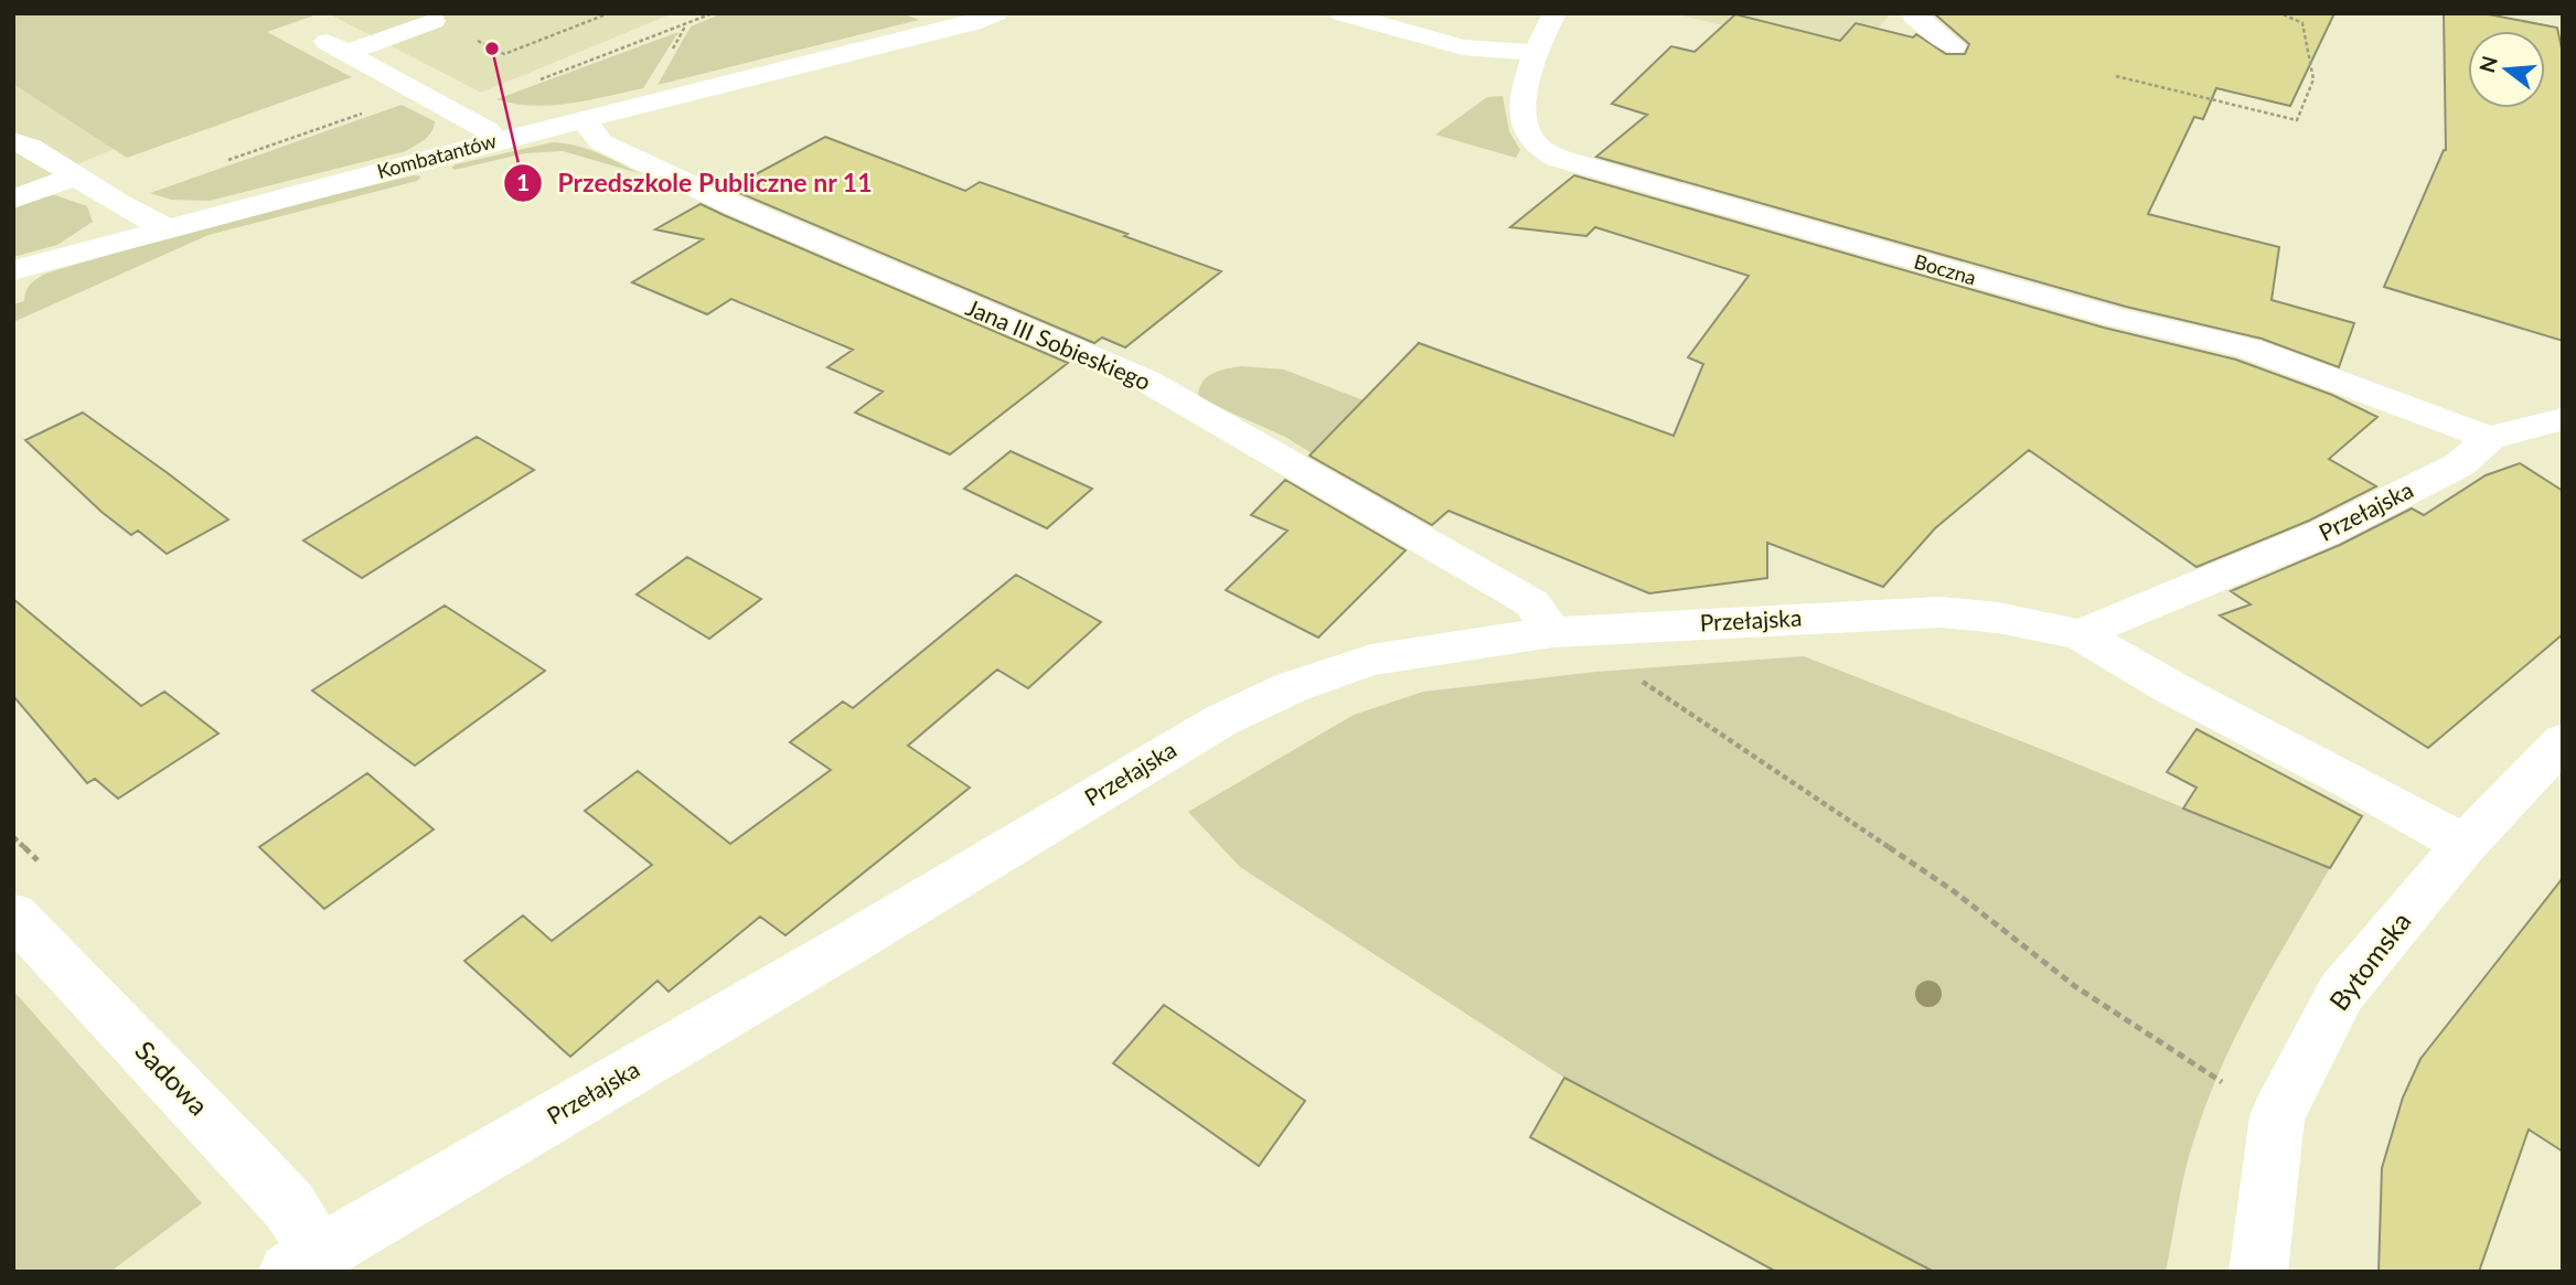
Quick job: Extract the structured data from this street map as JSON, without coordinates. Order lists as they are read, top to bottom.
{
  "streets": {
    "street": [
      "Kombatantów",
      "Boczna",
      "Jana III Sobieskiego",
      "Przełajska",
      "Bytomska",
      "Sadowa"
    ]
  },
  "crossings": [
    ["Kombatantów", "Jana III Sobieskiego"],
    ["Boczna", "Przełajska"],
    ["Jana III Sobieskiego", "Przełajska"],
    ["Przełajska", "Bytomska"],
    ["Przełajska", "Sadowa"]
  ],
  "places": ["Przedszkole Publiczne nr 11"],
  "north": "left"
}
